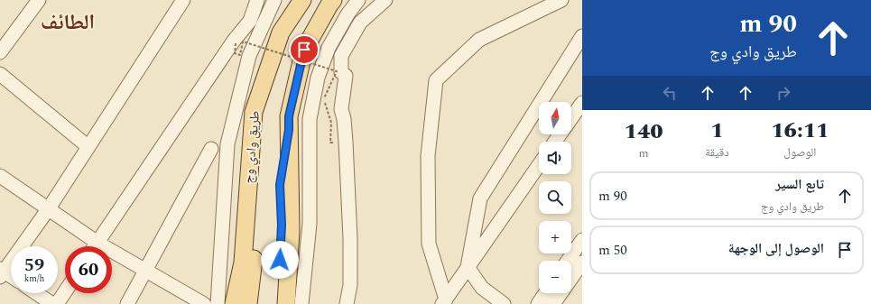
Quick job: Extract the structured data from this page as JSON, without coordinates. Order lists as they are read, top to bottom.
{
  "streets": {
    "main road": ["طريق وادي وج"]
  },
  "districts": ["الطائف"],
  "north": "top",
  "page": {
    "turn": ["90 m", "طريق وادي وج"],
    "map_buttons": ["+", "−"],
    "eta": [
      "16:11",
      "الوصول",
      "1",
      "دقيقة",
      "140",
      "m"
    ],
    "list": [
      {
        "name": "تابع السير",
        "note": "طريق وادي وج",
        "value": "90 m"
      },
      {
        "name": "الوصول إلى الوجهة",
        "value": "50 m"
      }
    ],
    "speed": "59 km/h",
    "limit": "60"
  }
}
